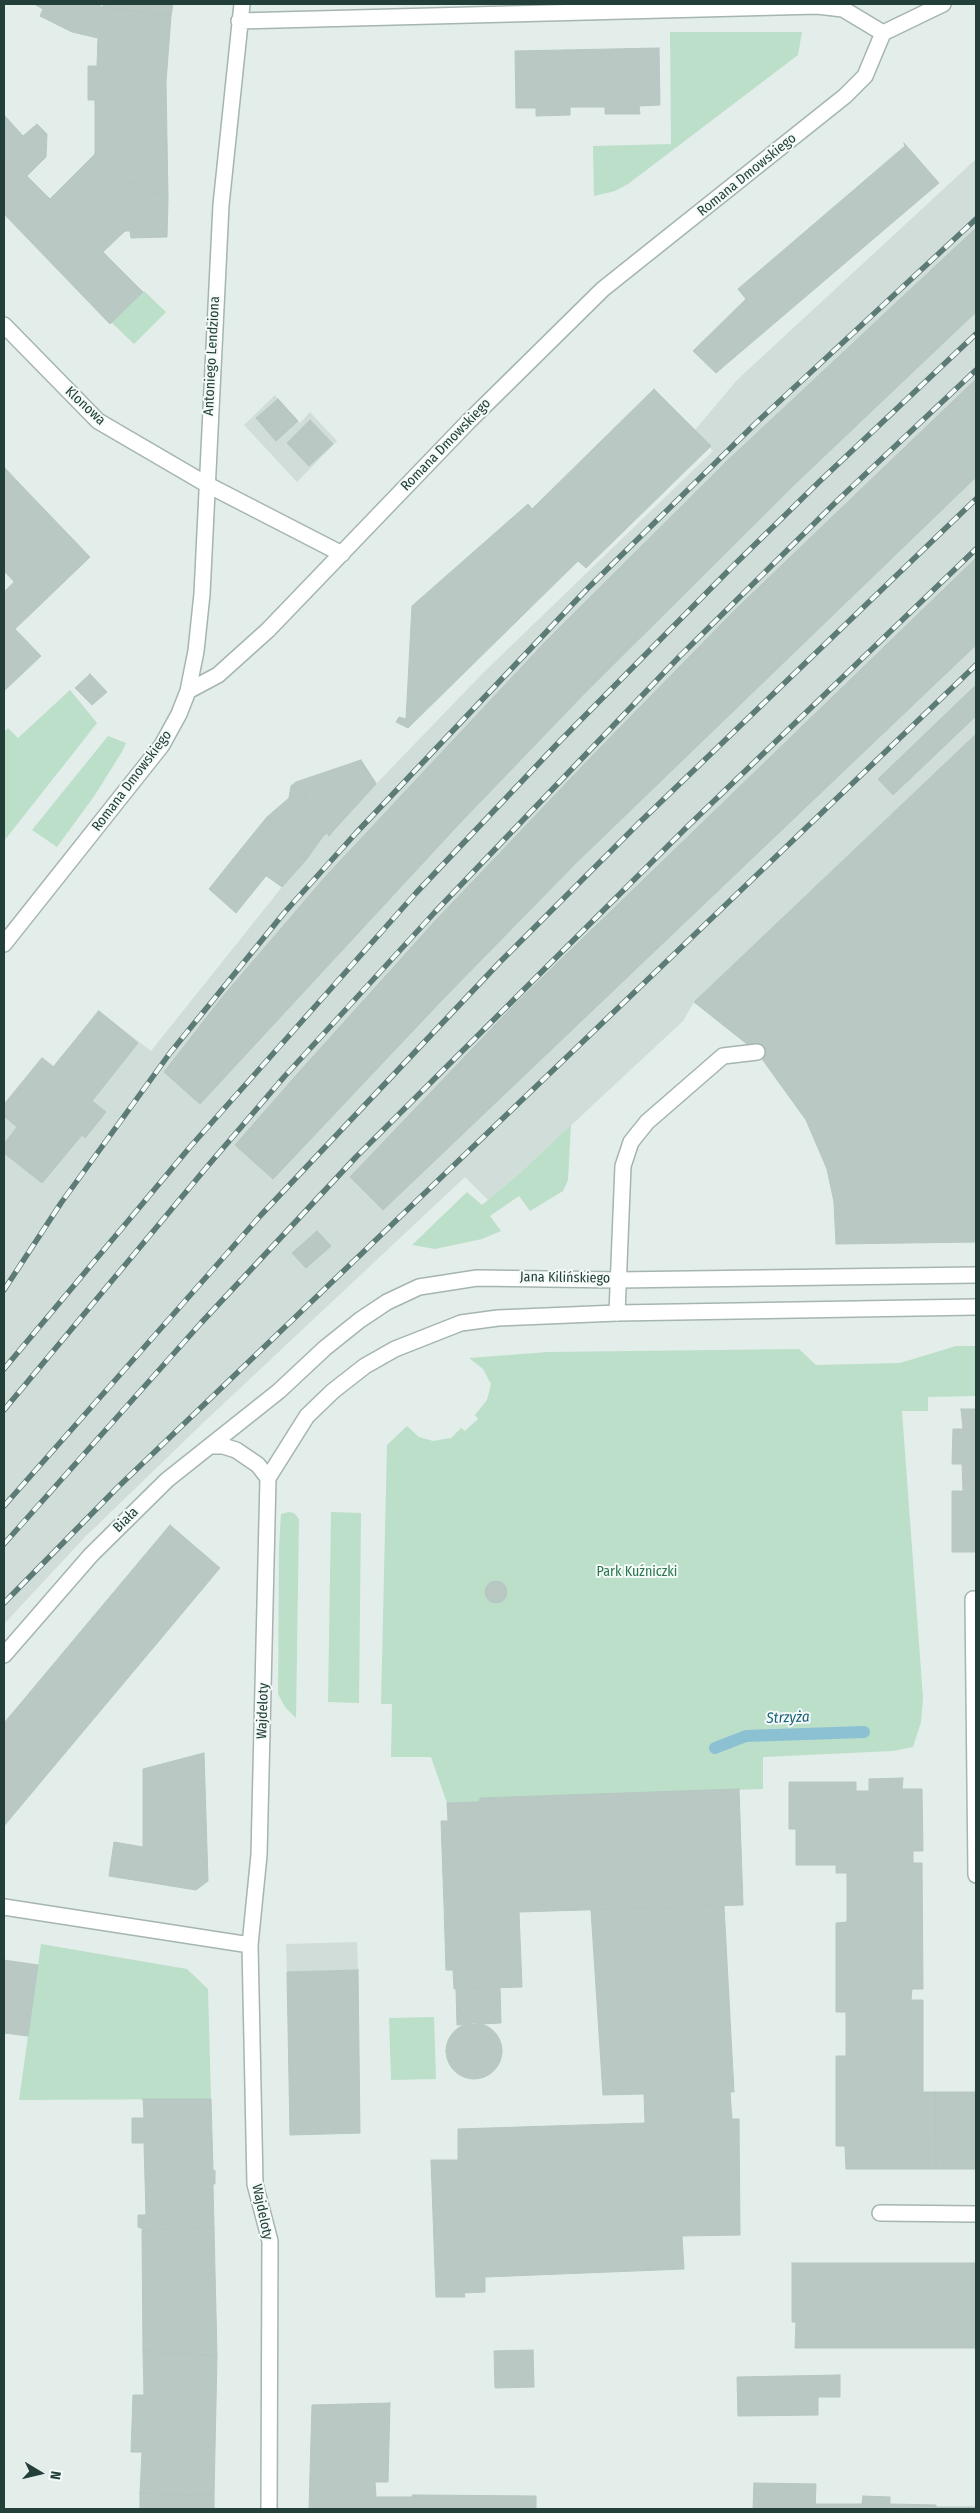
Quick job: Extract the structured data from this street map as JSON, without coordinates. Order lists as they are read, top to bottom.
{
  "streets": {
    "street": [
      "Romana Dmowskiego",
      "Antoniego Lendziona",
      "Klonowa",
      "Jana Kilińskiego",
      "Biała",
      "Wajdeloty"
    ]
  },
  "crossings": [
    ["Romana Dmowskiego", "Antoniego Lendziona"],
    ["Romana Dmowskiego", "Klonowa"],
    ["Antoniego Lendziona", "Klonowa"],
    ["Jana Kilińskiego", "Biała"]
  ],
  "water": ["Strzyża"],
  "parks": ["Park Kuźniczki"],
  "north": "right"
}
